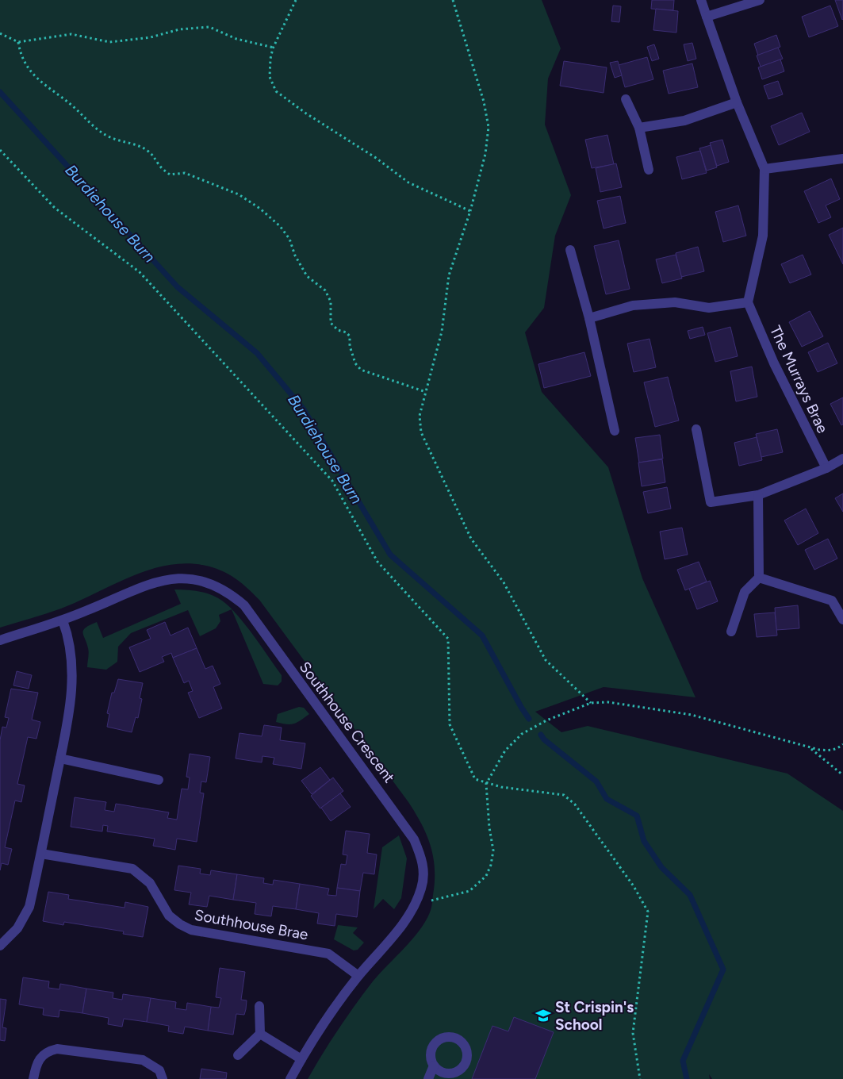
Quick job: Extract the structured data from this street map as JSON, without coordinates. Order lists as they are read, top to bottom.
{
  "streets": {
    "street": ["The Murrays Brae", "Southhouse Crescent", "Southhouse Brae"]
  },
  "crossings": [
    ["Southhouse Crescent", "Southhouse Brae"]
  ],
  "water": ["Burdiehouse Burn"],
  "places": {
    "school or university": ["St Crispin's School"]
  }
}
